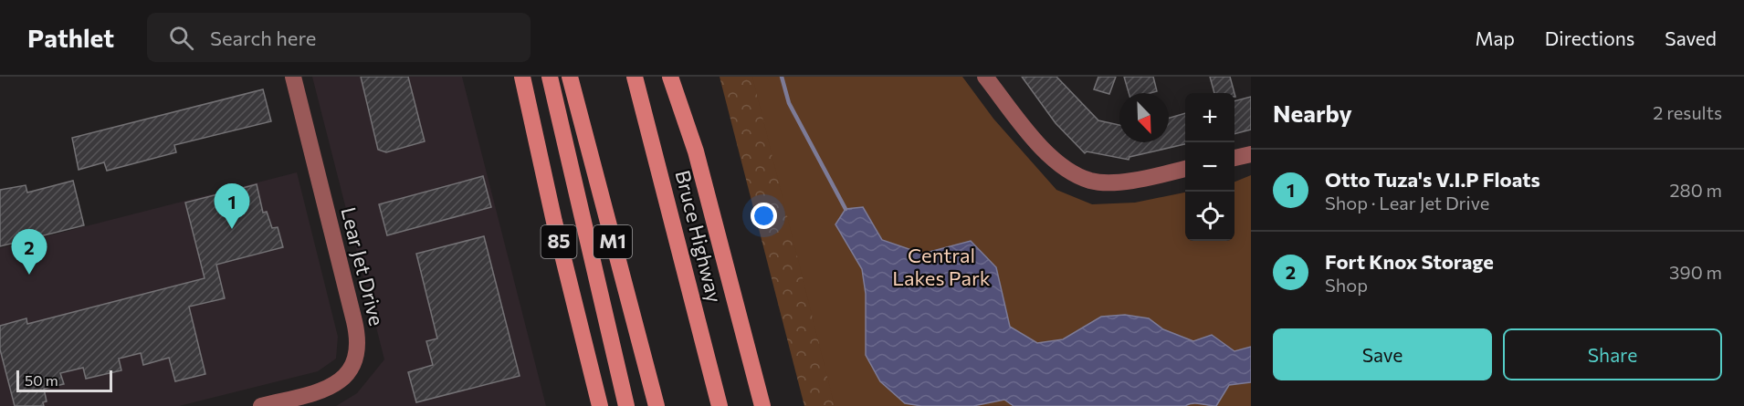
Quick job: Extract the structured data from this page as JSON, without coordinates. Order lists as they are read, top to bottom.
{
  "streets": {
    "highway": ["Bruce Highway", "85", "M1"],
    "street": ["Lear Jet Drive"]
  },
  "parks": ["Central Lakes Park"],
  "scale_bar": "50 m",
  "north": "bottom right",
  "page": {
    "header": "Pathlet",
    "search": "Search here",
    "nav": ["Map", "Directions", "Saved"],
    "heading": ["Nearby", "2 results"],
    "map_buttons": ["+", "−"],
    "list": [
      {
        "mark": "1",
        "name": "Otto Tuza's V.I.P Floats",
        "note": "Shop · Lear Jet Drive",
        "value": "280 m"
      },
      {
        "mark": "2",
        "name": "Fort Knox Storage",
        "note": "Shop",
        "value": "390 m"
      }
    ],
    "pins": ["1", "2"],
    "buttons": ["Save", "Share"],
    "scale": "50 m"
  }
}
